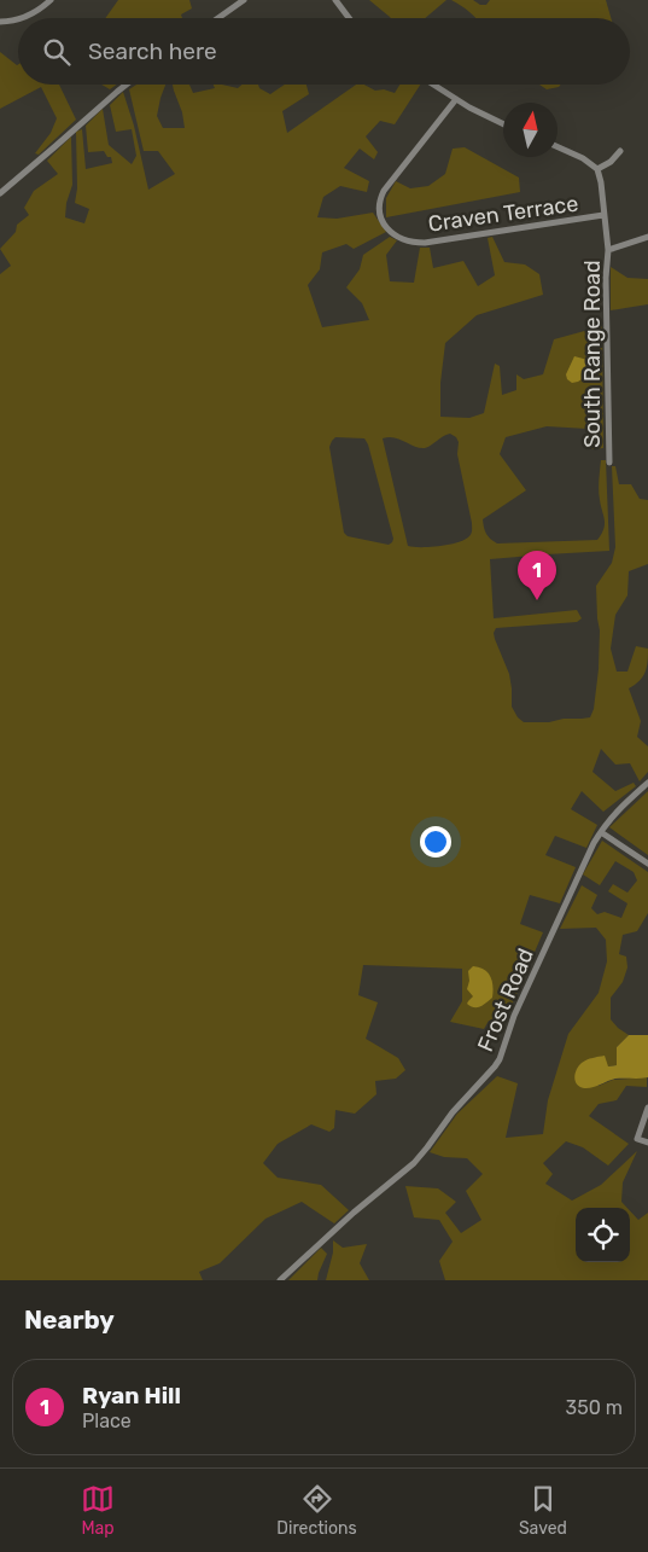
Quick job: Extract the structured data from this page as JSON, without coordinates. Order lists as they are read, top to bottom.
{
  "streets": {
    "street": ["Craven Terrace", "South Range Road", "Frost Road"]
  },
  "north": "top",
  "page": {
    "search": "Search here",
    "pins": "1",
    "heading": "Nearby",
    "list": [
      {
        "mark": "1",
        "name": "Ryan Hill",
        "note": "Place",
        "value": "350 m"
      }
    ],
    "nav": ["Map", "Directions", "Saved"]
  }
}
